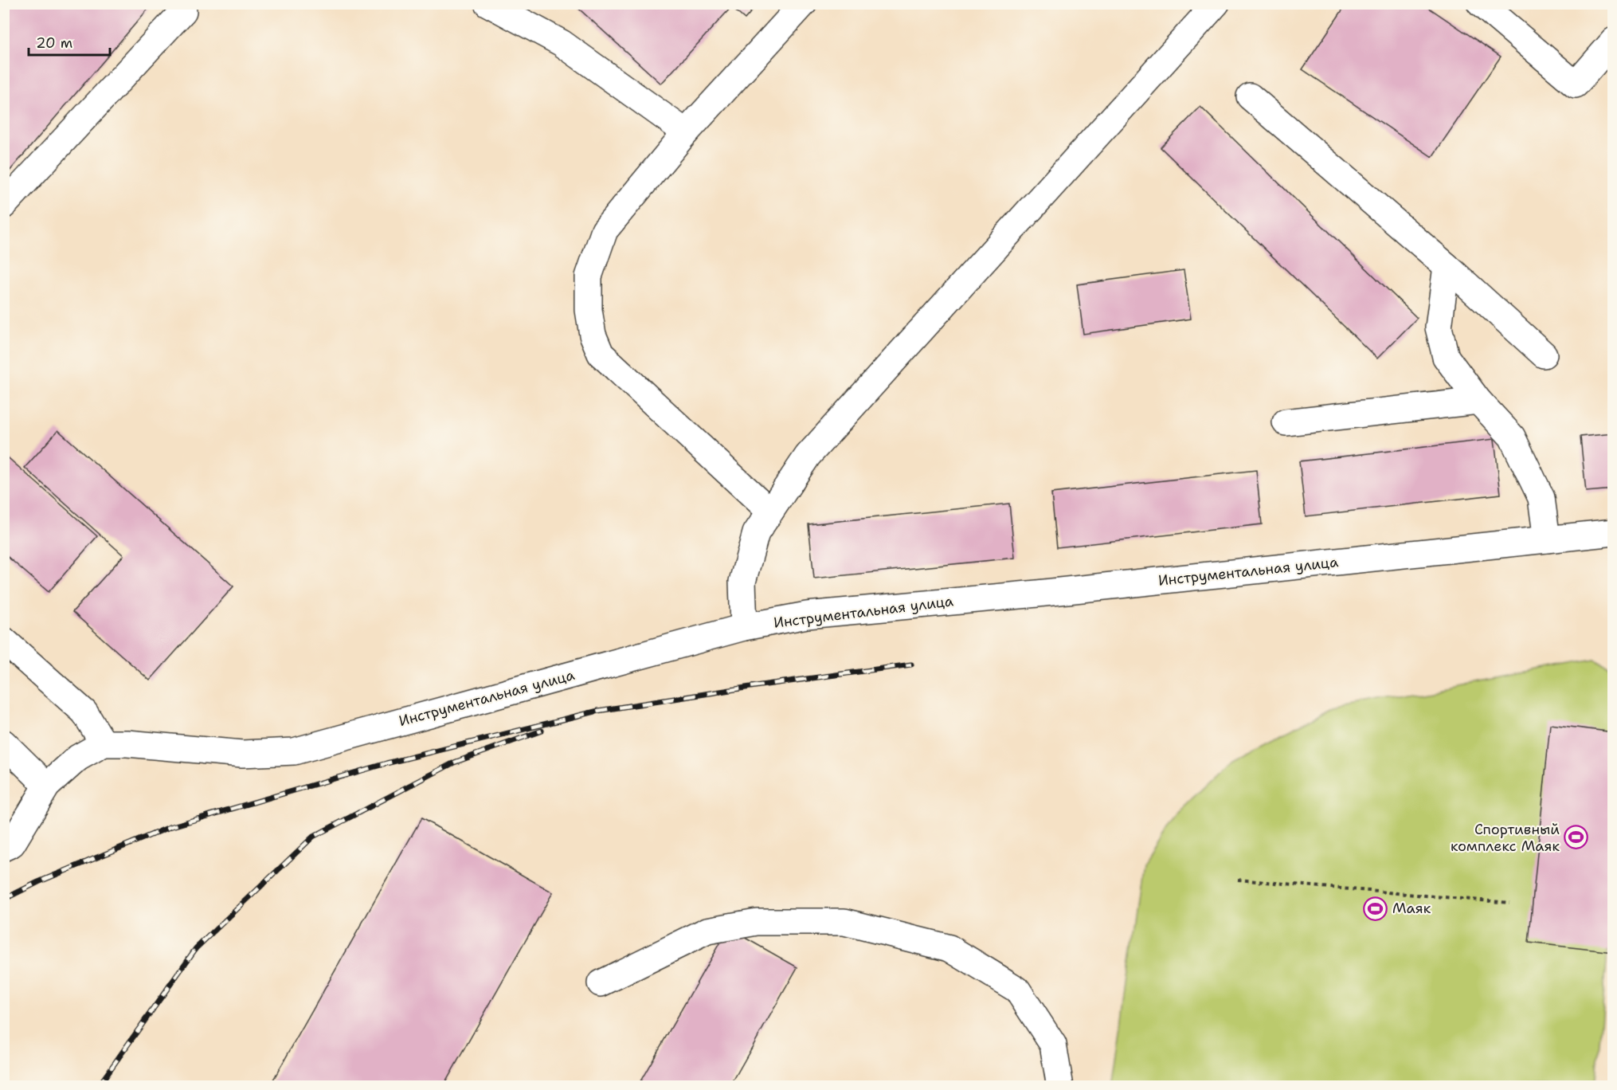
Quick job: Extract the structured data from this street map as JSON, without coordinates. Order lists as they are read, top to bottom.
{
  "streets": {
    "street": ["Инструментальная улица"]
  },
  "places": {
    "sports": ["Спортивный комплекс Маяк", "Маяк"]
  },
  "scale_bar": "20 m"
}
